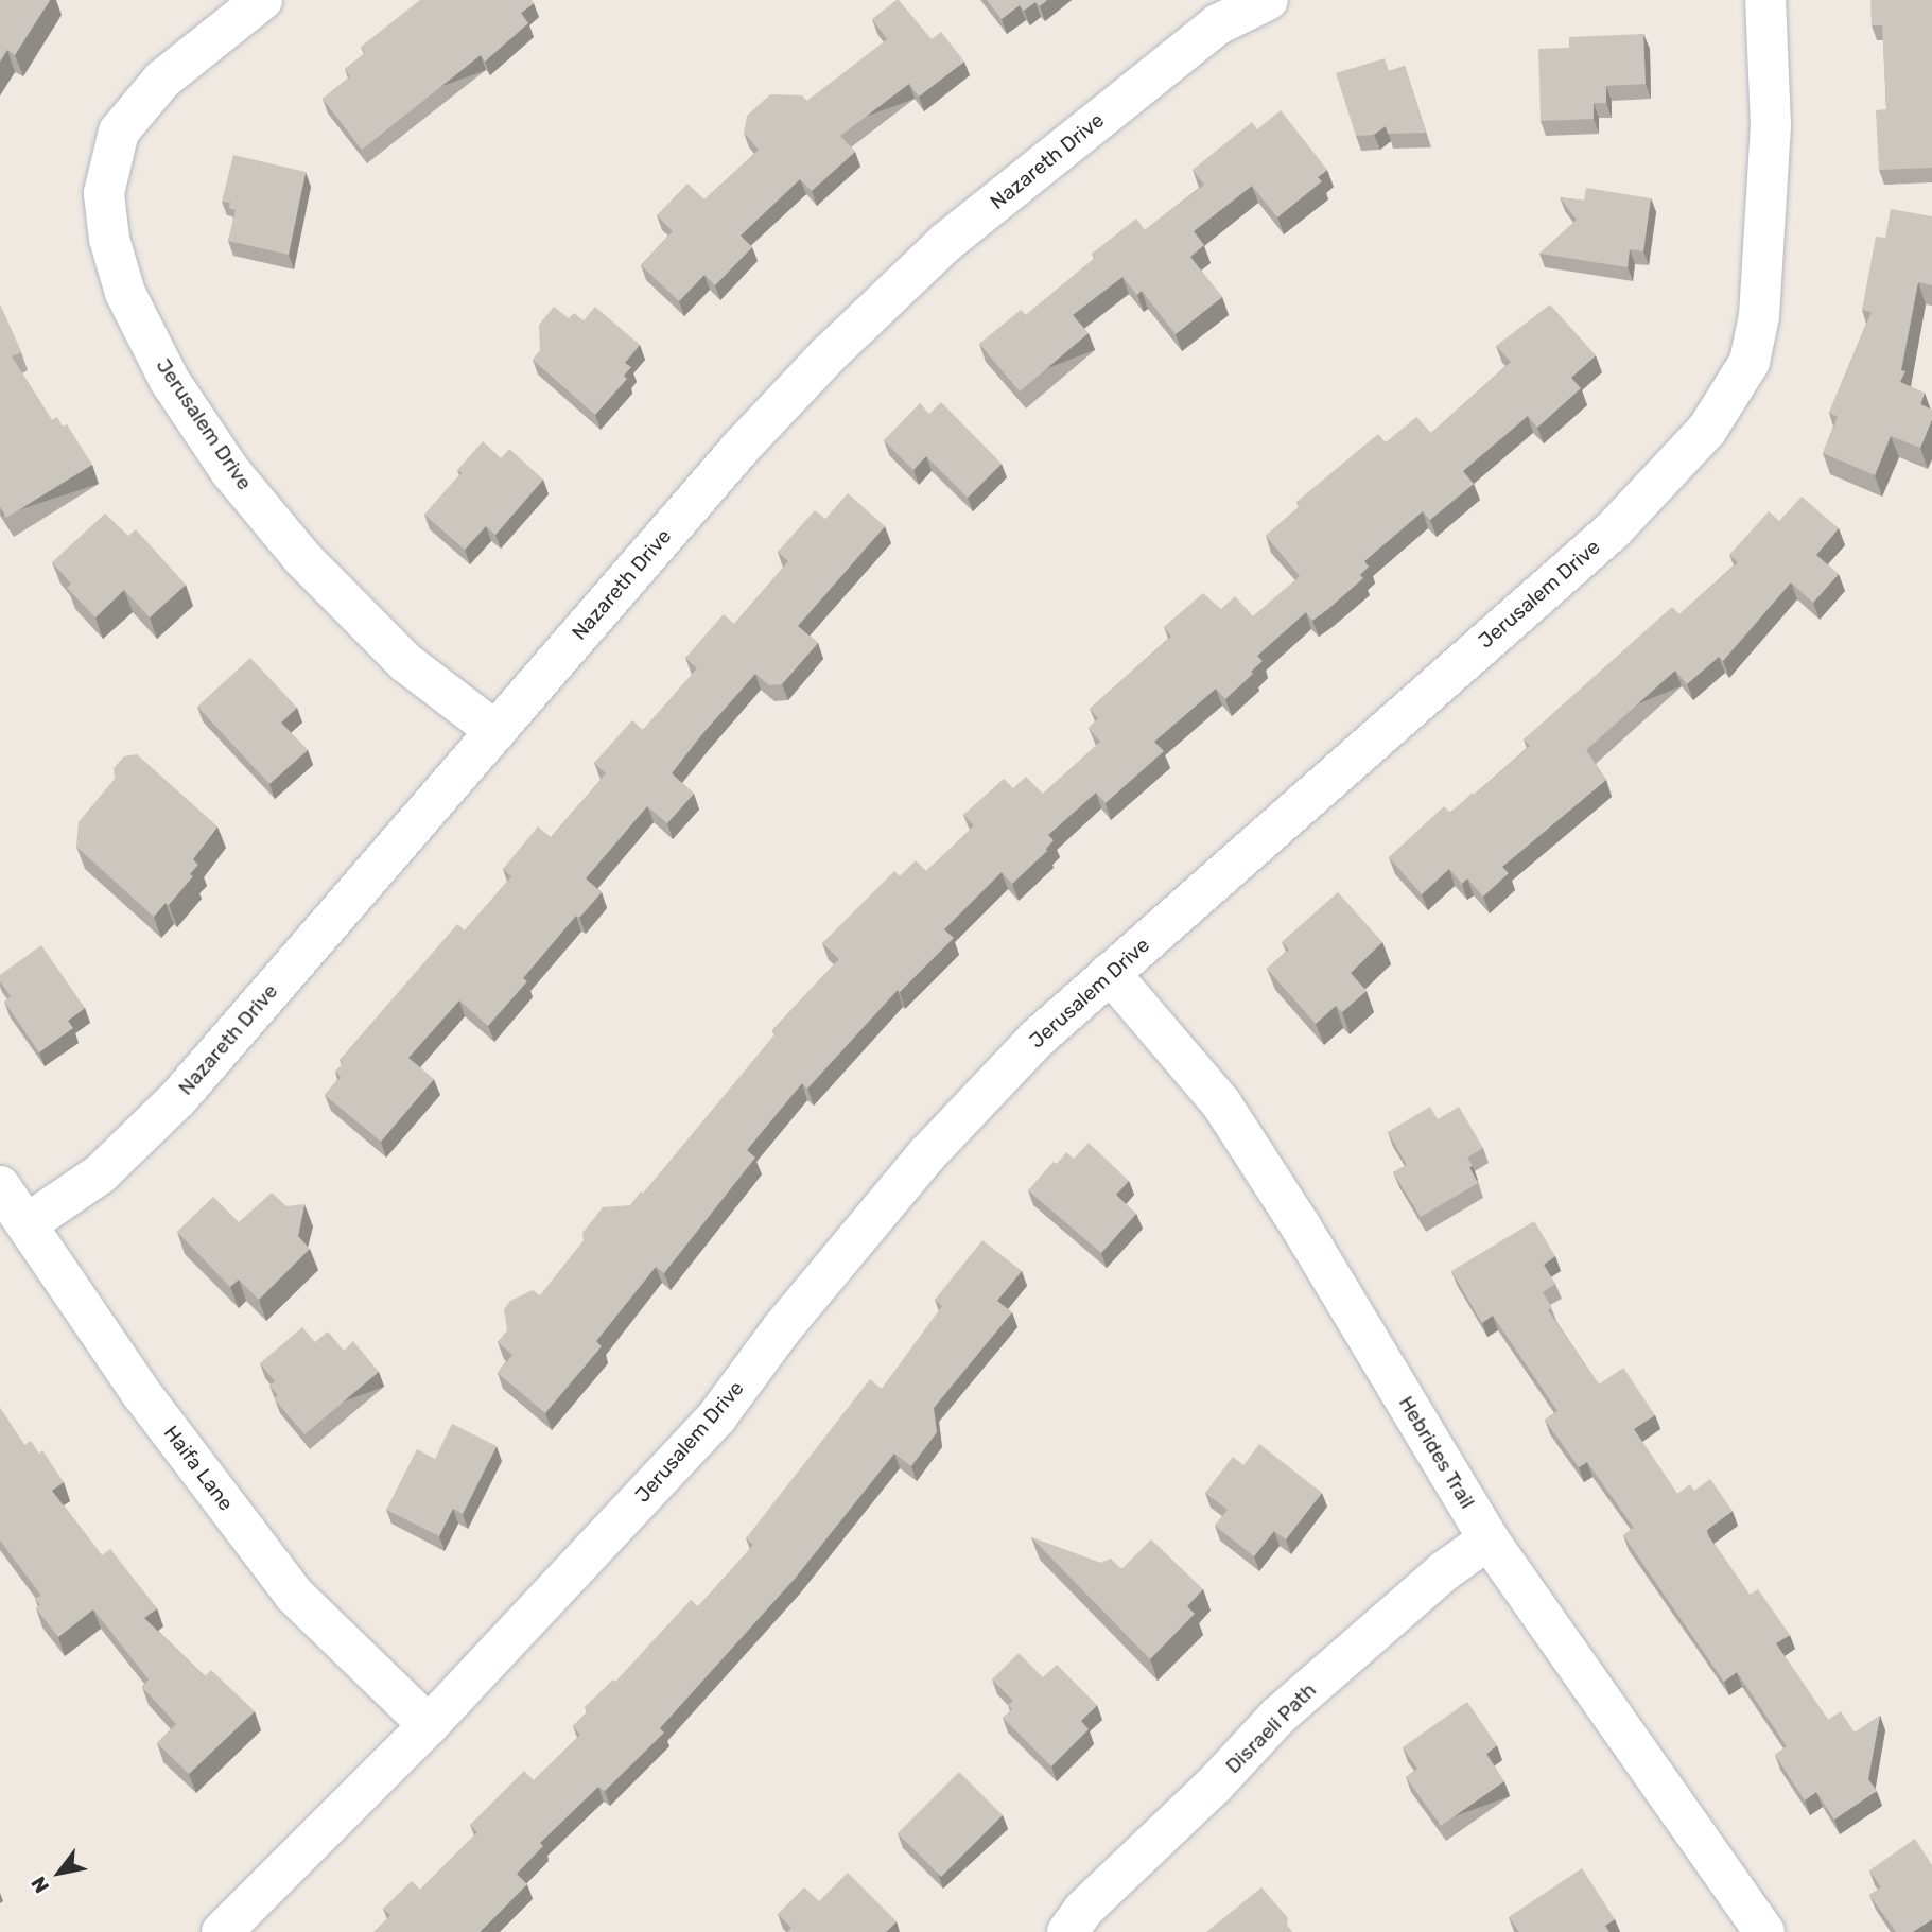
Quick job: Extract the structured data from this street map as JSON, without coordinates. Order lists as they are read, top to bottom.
{
  "streets": {
    "street": [
      "Nazareth Drive",
      "Jerusalem Drive",
      "Hebrides Trail",
      "Haifa Lane",
      "Disraeli Path"
    ]
  },
  "crossings": [
    ["Nazareth Drive", "Jerusalem Drive"],
    ["Nazareth Drive", "Haifa Lane"],
    ["Jerusalem Drive", "Hebrides Trail"],
    ["Jerusalem Drive", "Haifa Lane"],
    ["Hebrides Trail", "Disraeli Path"]
  ],
  "north": "bottom left"
}
